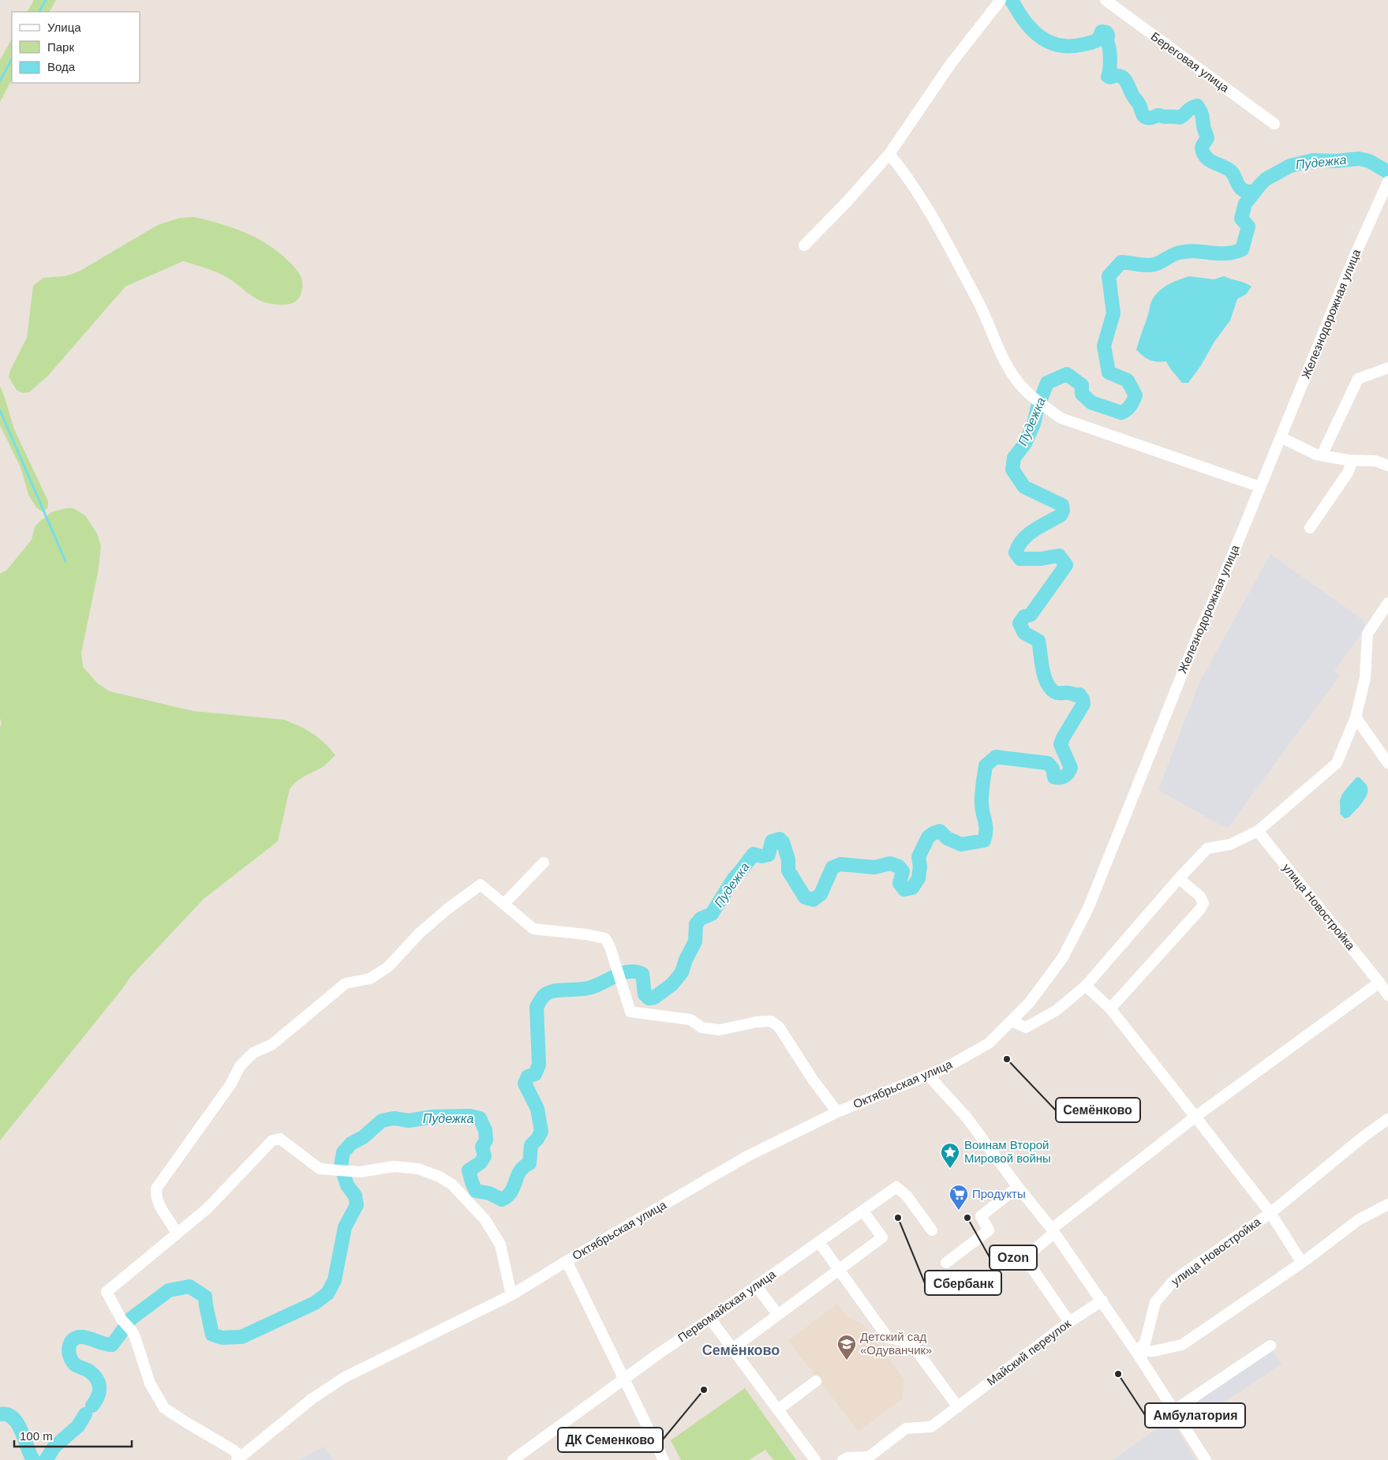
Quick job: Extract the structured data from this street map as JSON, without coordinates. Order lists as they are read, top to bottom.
{
  "streets": {
    "street": [
      "Береговая улица",
      "Железнодорожная улица",
      "улица Новостройка",
      "Октябрьская улица",
      "Первомайская улица",
      "Майский переулок"
    ]
  },
  "crossings": [
    ["Железнодорожная улица", "Октябрьская улица"]
  ],
  "districts": ["Семёнково"],
  "water": ["Пудежка"],
  "places": {
    "other": [
      "Семёнково",
      "Сбербанк",
      "Ozon",
      "Амбулатория",
      "ДК Семенково"
    ],
    "place": ["Воинам Второй Мировой войны"],
    "supermarket": ["Продукты"],
    "school or university": ["Детский сад «Одуванчик»"]
  },
  "legend": ["Улица", "Парк", "Вода"],
  "scale_bar": "100 m"
}
